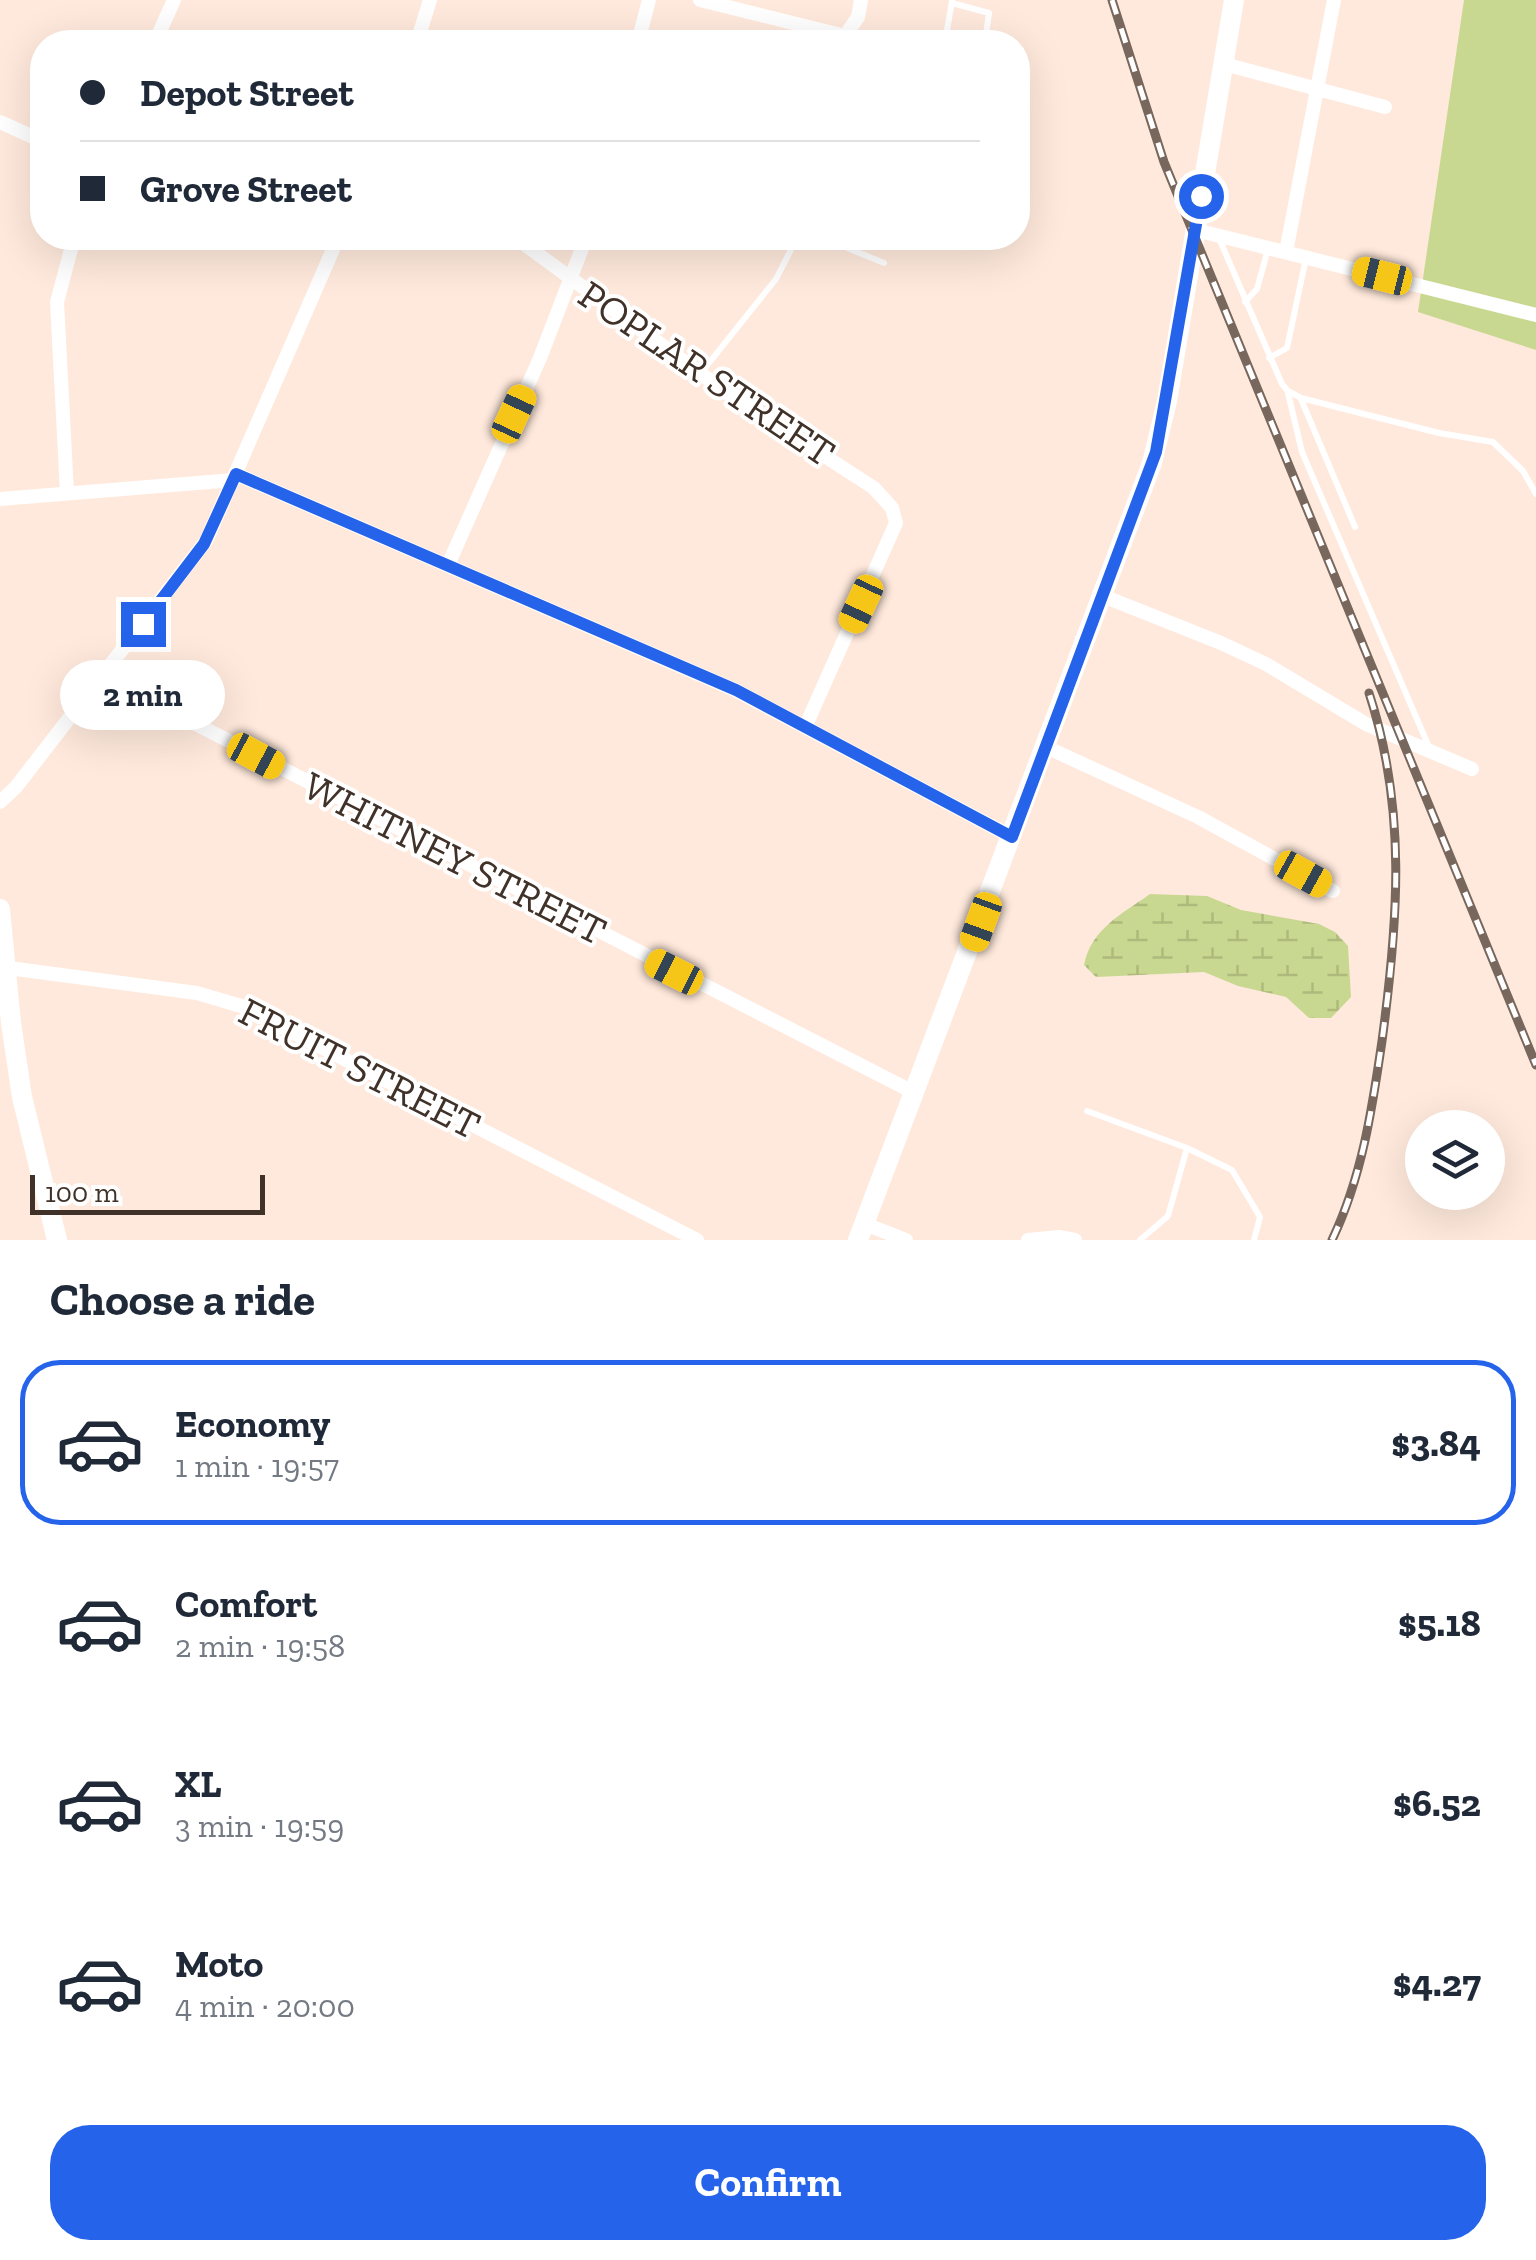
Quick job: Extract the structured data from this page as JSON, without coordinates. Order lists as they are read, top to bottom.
{
  "streets": {
    "street": ["POPLAR STREET", "WHITNEY STREET", "FRUIT STREET"]
  },
  "scale_bar": "100 m",
  "page": {
    "banner": ["Depot Street", "Grove Street"],
    "bubble": "2 min",
    "scale": "100 m",
    "heading": "Choose a ride",
    "list": [
      {
        "name": "Economy",
        "note": "1 min · 19:57",
        "value": "$3.84"
      },
      {
        "name": "Comfort",
        "note": "2 min · 19:58",
        "value": "$5.18"
      },
      {
        "name": "XL",
        "note": "3 min · 19:59",
        "value": "$6.52"
      },
      {
        "name": "Moto",
        "note": "4 min · 20:00",
        "value": "$4.27"
      }
    ],
    "buttons": "Confirm"
  }
}
